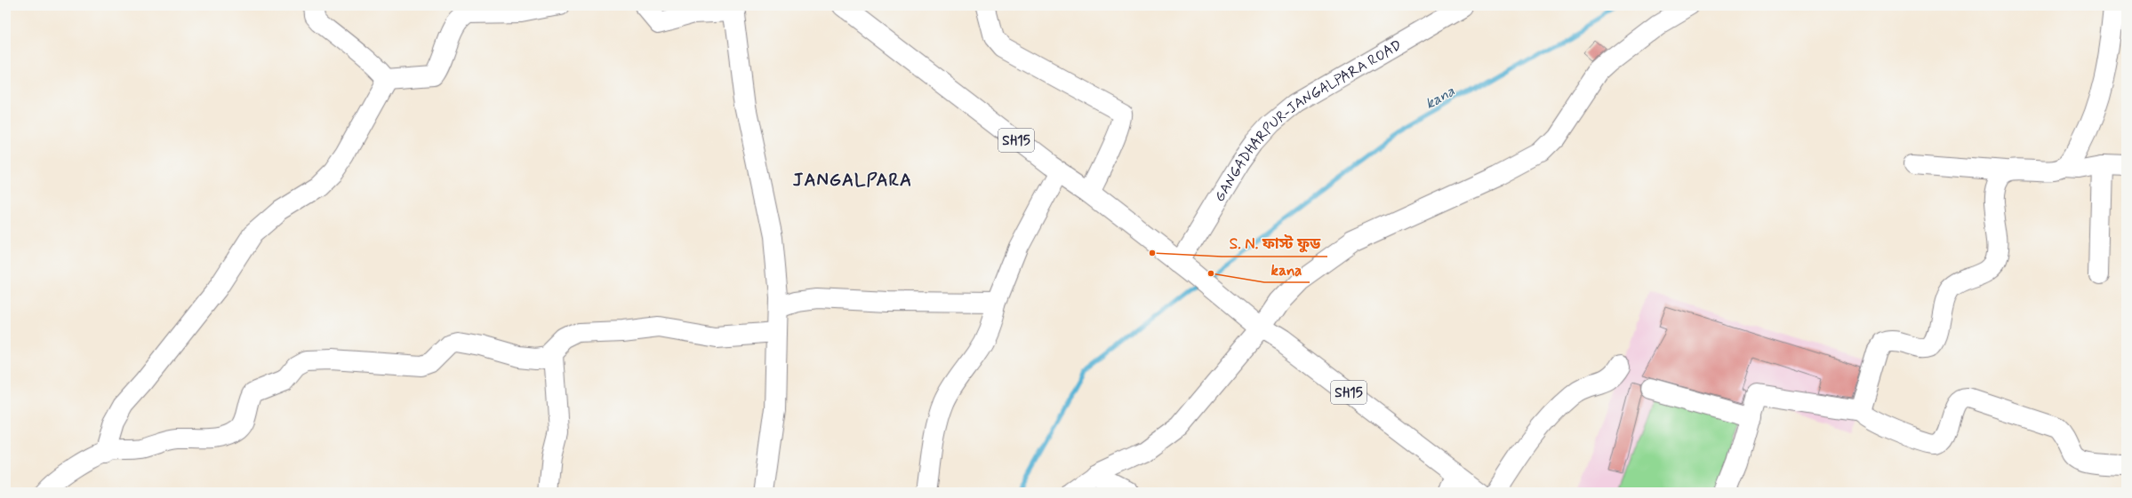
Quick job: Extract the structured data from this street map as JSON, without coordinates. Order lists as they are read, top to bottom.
{
  "streets": {
    "street": ["GANGADHARPUR-JANGALPARA ROAD", "SH15"]
  },
  "crossings": [
    ["GANGADHARPUR-JANGALPARA ROAD", "SH15"]
  ],
  "districts": ["JANGALPARA"],
  "water": ["kana"],
  "places": ["S. N. ফাস্ট ফুড", "kana"]
}
